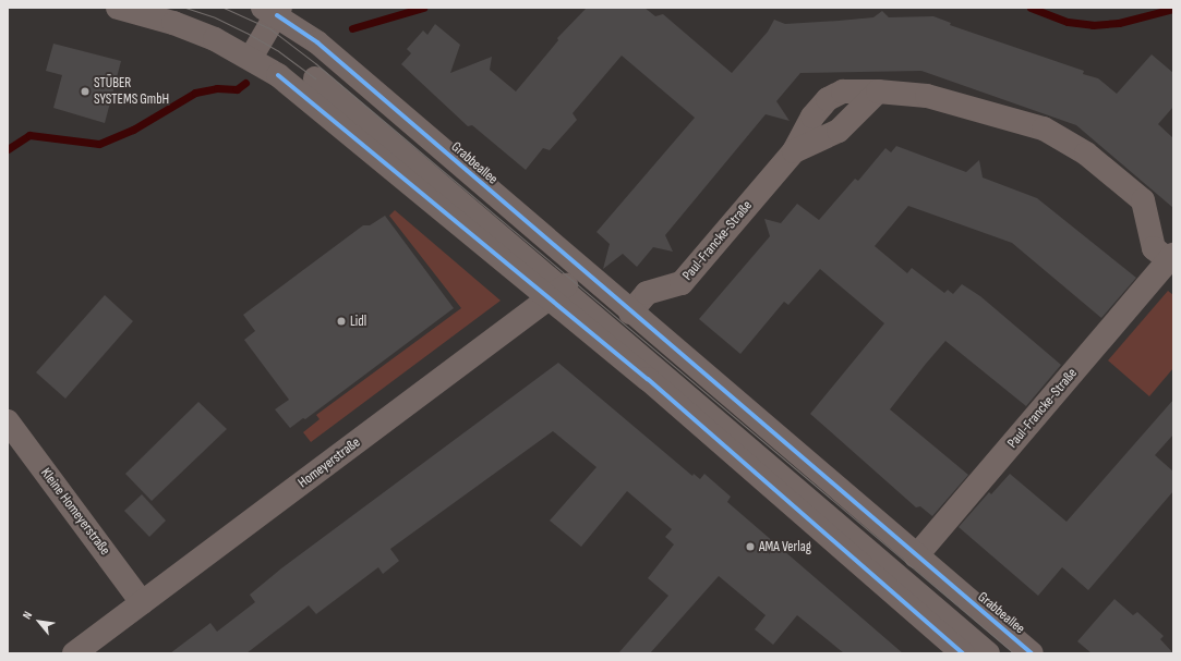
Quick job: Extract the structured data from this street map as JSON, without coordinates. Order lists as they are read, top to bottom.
{
  "streets": {
    "main road": [
      "Grabbeallee",
      "Paul-Francke-Straße",
      "Homeyerstraße",
      "Kleine Homeyerstraße"
    ]
  },
  "crossings": [
    ["Grabbeallee", "Paul-Francke-Straße"],
    ["Grabbeallee", "Homeyerstraße"],
    ["Homeyerstraße", "Kleine Homeyerstraße"]
  ],
  "places": ["STÜBER SYSTEMS GmbH", "Lidl", "AMA Verlag"],
  "north": "top left"
}
